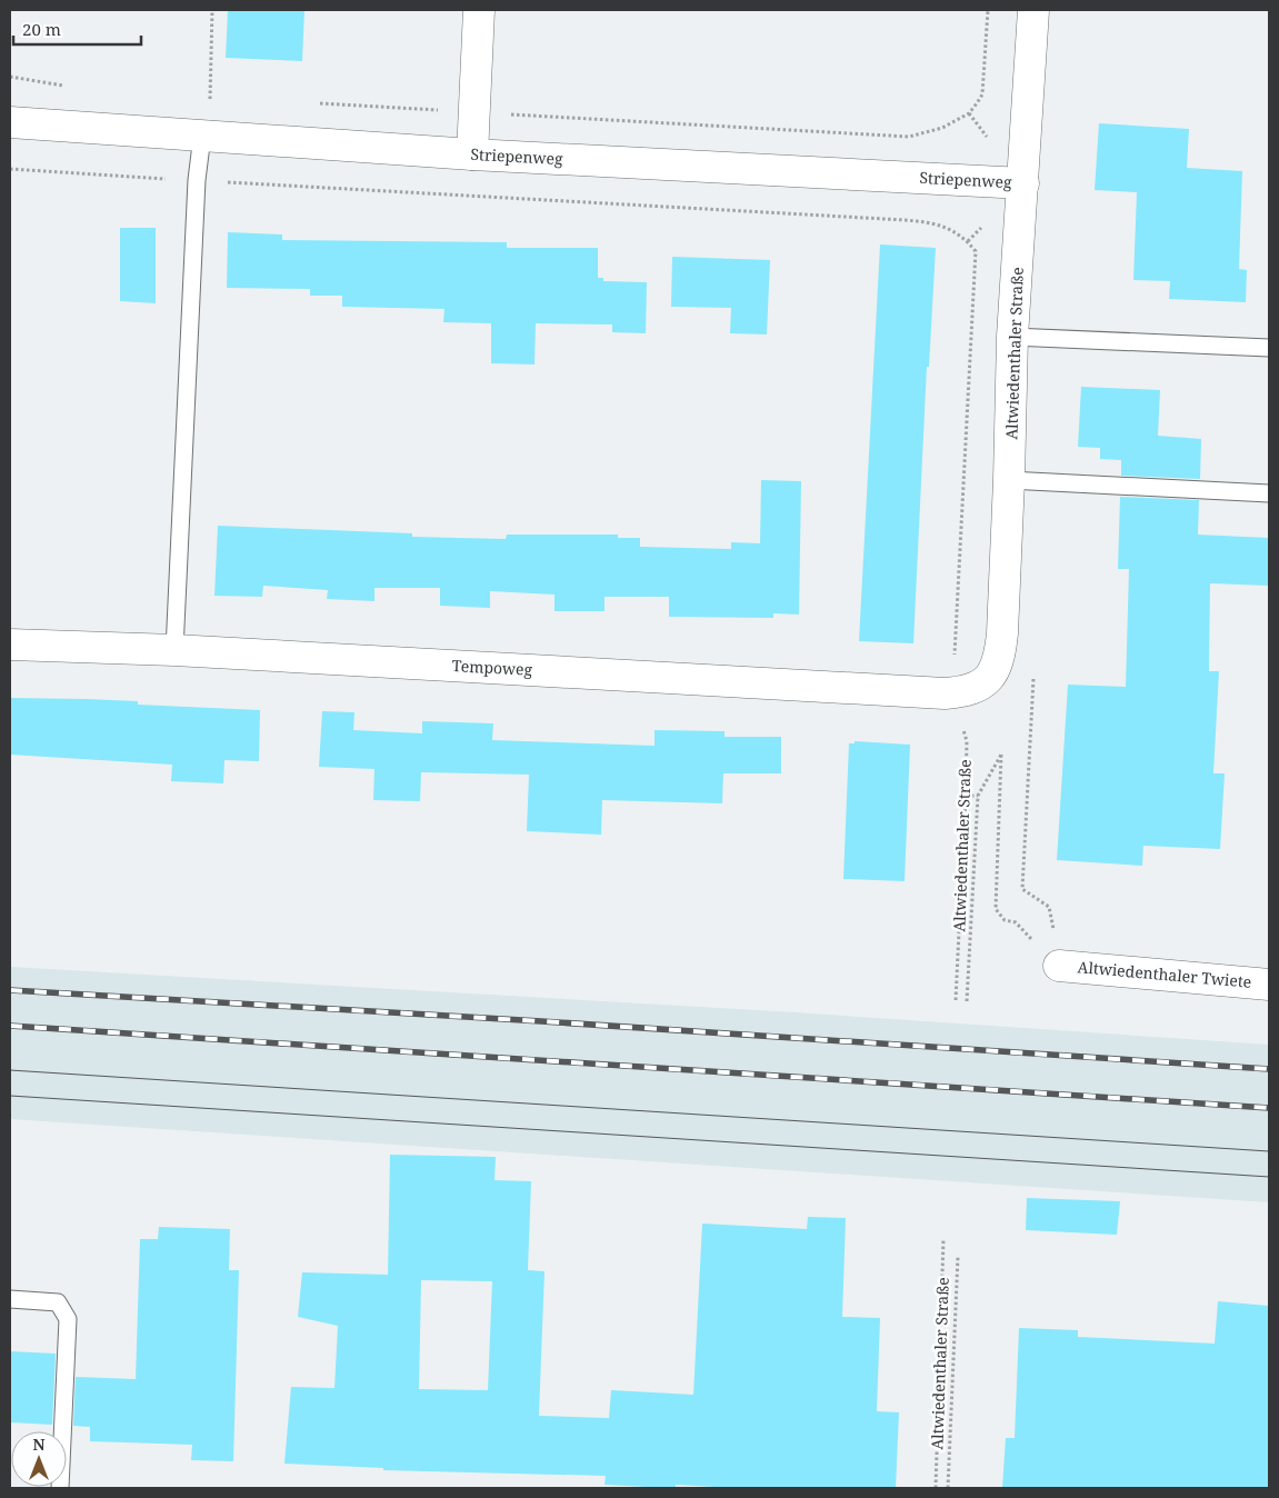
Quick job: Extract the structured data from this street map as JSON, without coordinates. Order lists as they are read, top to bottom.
{
  "streets": {
    "street": [
      "Striepenweg",
      "Altwiedenthaler Straße",
      "Tempoweg",
      "Altwiedenthaler Twiete"
    ]
  },
  "crossings": [
    ["Striepenweg", "Altwiedenthaler Straße"],
    ["Altwiedenthaler Straße", "Tempoweg"],
    ["Altwiedenthaler Straße", "Altwiedenthaler Twiete"]
  ],
  "scale_bar": "20 m",
  "north": "top"
}
